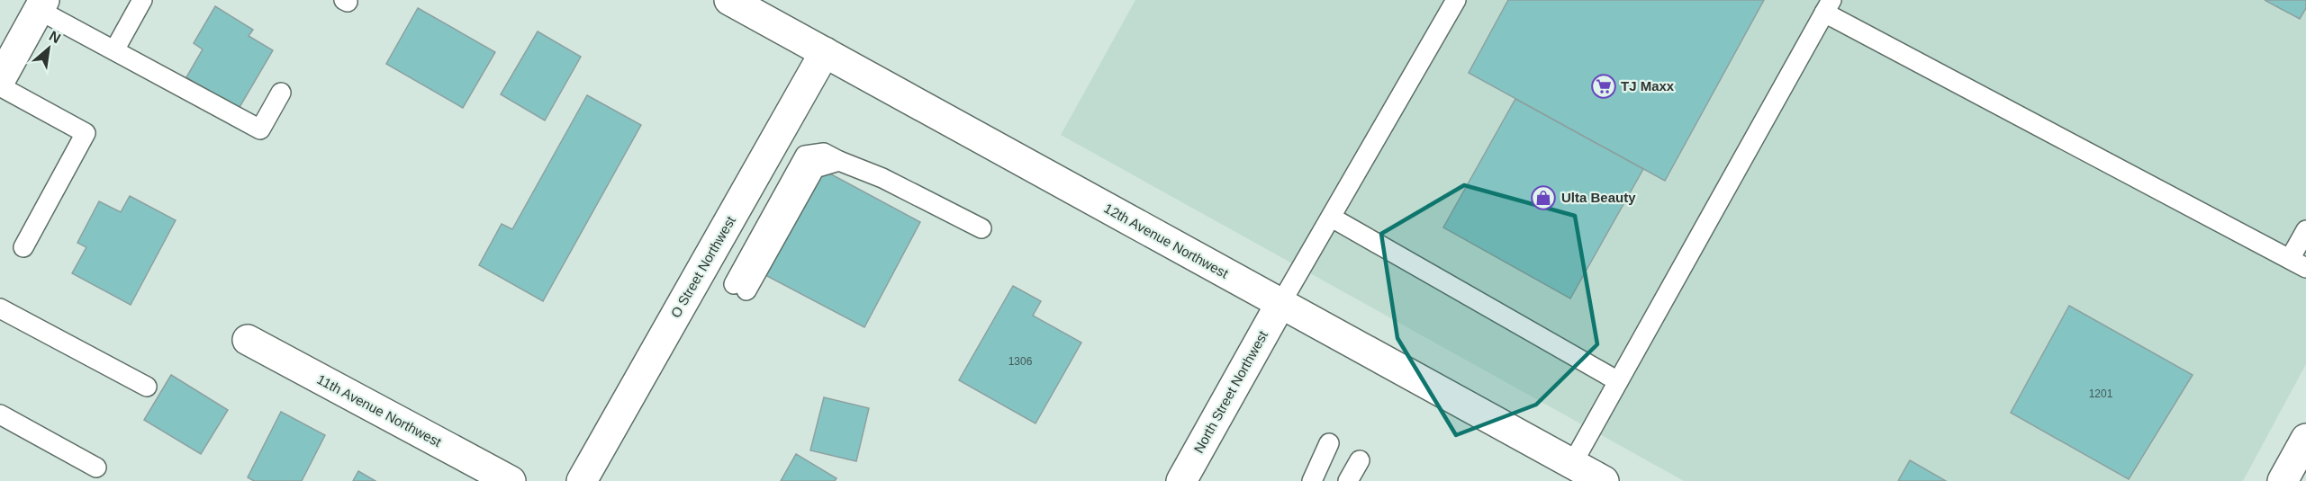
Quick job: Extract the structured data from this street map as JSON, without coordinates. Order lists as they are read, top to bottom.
{
  "streets": {
    "street": [
      "12th Avenue Northwest",
      "O Street Northwest",
      "North Street Northwest",
      "11th Avenue Northwest"
    ]
  },
  "crossings": [
    ["12th Avenue Northwest", "O Street Northwest"],
    ["12th Avenue Northwest", "North Street Northwest"]
  ],
  "places": {
    "supermarket": ["TJ Maxx"],
    "shop": ["Ulta Beauty"]
  },
  "house_numbers": ["1306", "1201"],
  "north": "top right"
}
